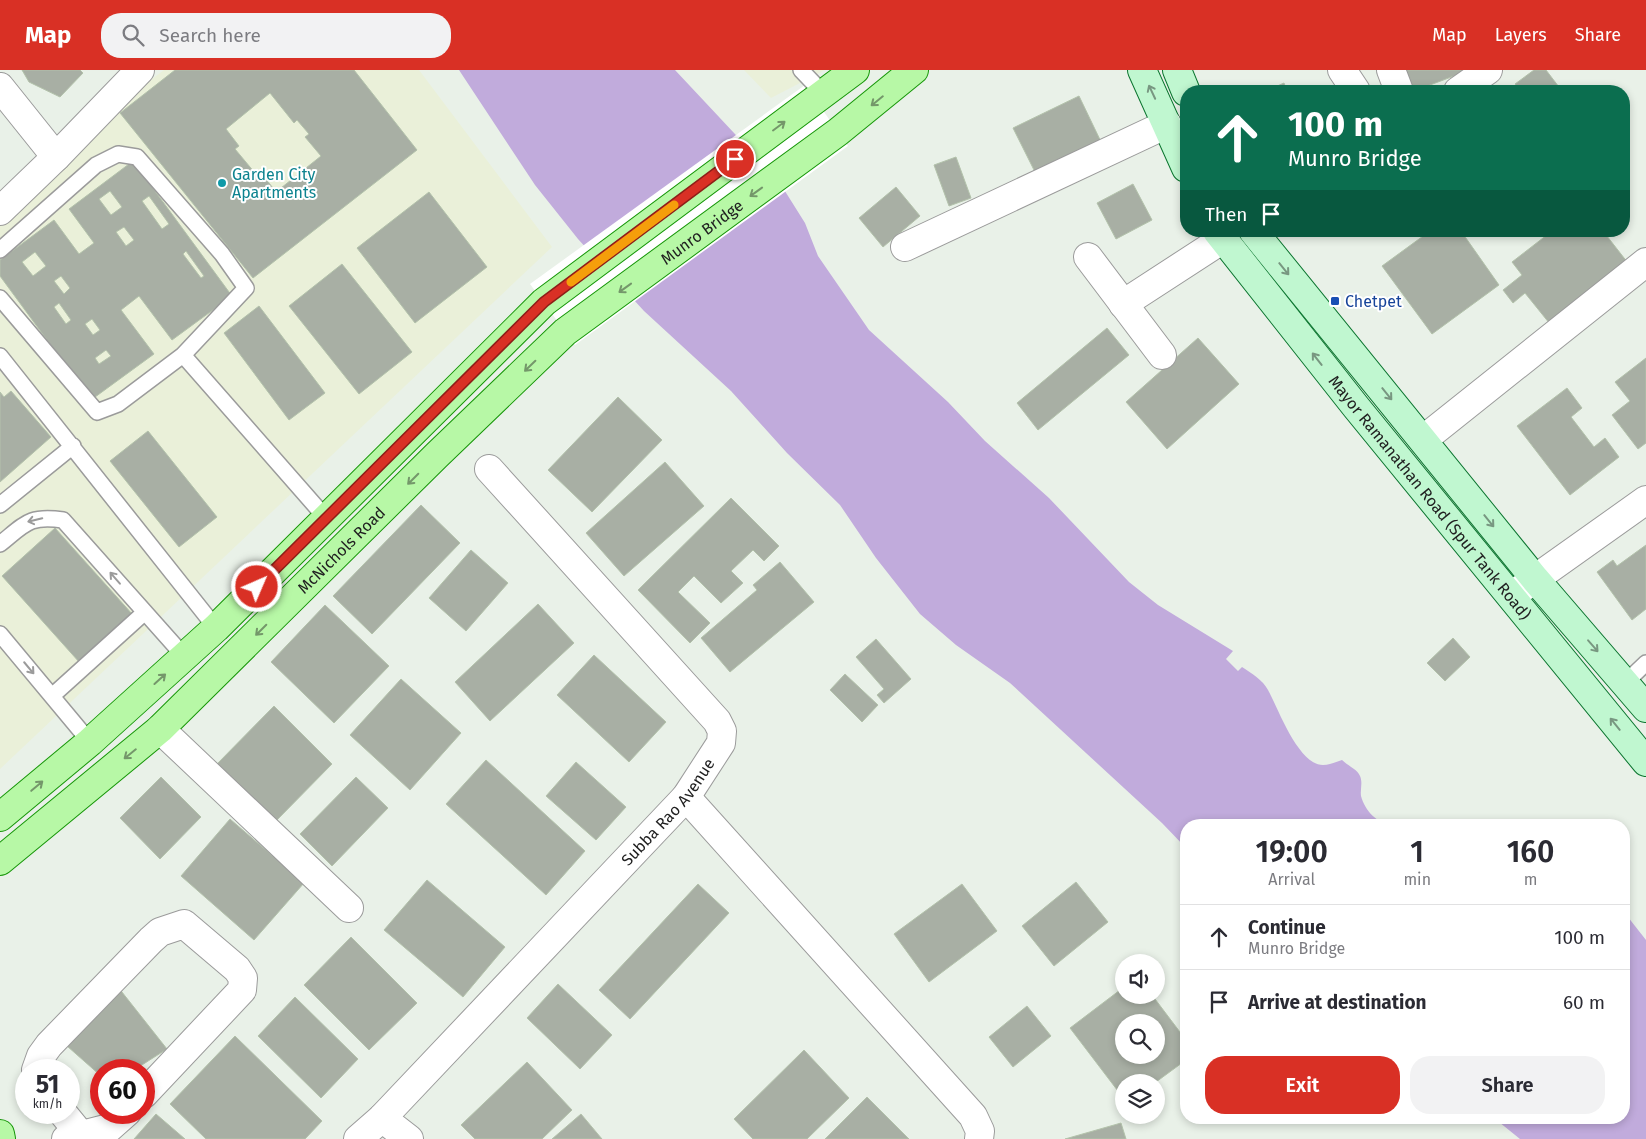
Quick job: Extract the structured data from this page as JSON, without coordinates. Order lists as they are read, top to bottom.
{
  "streets": {
    "main road": ["Munro Bridge", "Mayor Ramanathan Road (Spur Tank Road)", "McNichols Road"],
    "street": ["Subba Rao Avenue"]
  },
  "crossings": [
    ["Munro Bridge", "McNichols Road"]
  ],
  "one_way": ["Munro Bridge"],
  "places": {
    "other": ["Garden City Apartments"],
    "transit": ["Chetpet"]
  },
  "page": {
    "header": "Map",
    "search": "Search here",
    "nav": ["Map", "Layers", "Share"],
    "turn": ["100 m", "Munro Bridge"],
    "then": "Then",
    "eta": [
      "19:00",
      "Arrival",
      "1",
      "min",
      "160",
      "m"
    ],
    "list": [
      {
        "name": "Continue",
        "note": "Munro Bridge",
        "value": "100 m"
      },
      {
        "name": "Arrive at destination",
        "value": "60 m"
      }
    ],
    "buttons": ["Exit", "Share"],
    "speed": "51 km/h",
    "limit": "60"
  }
}
